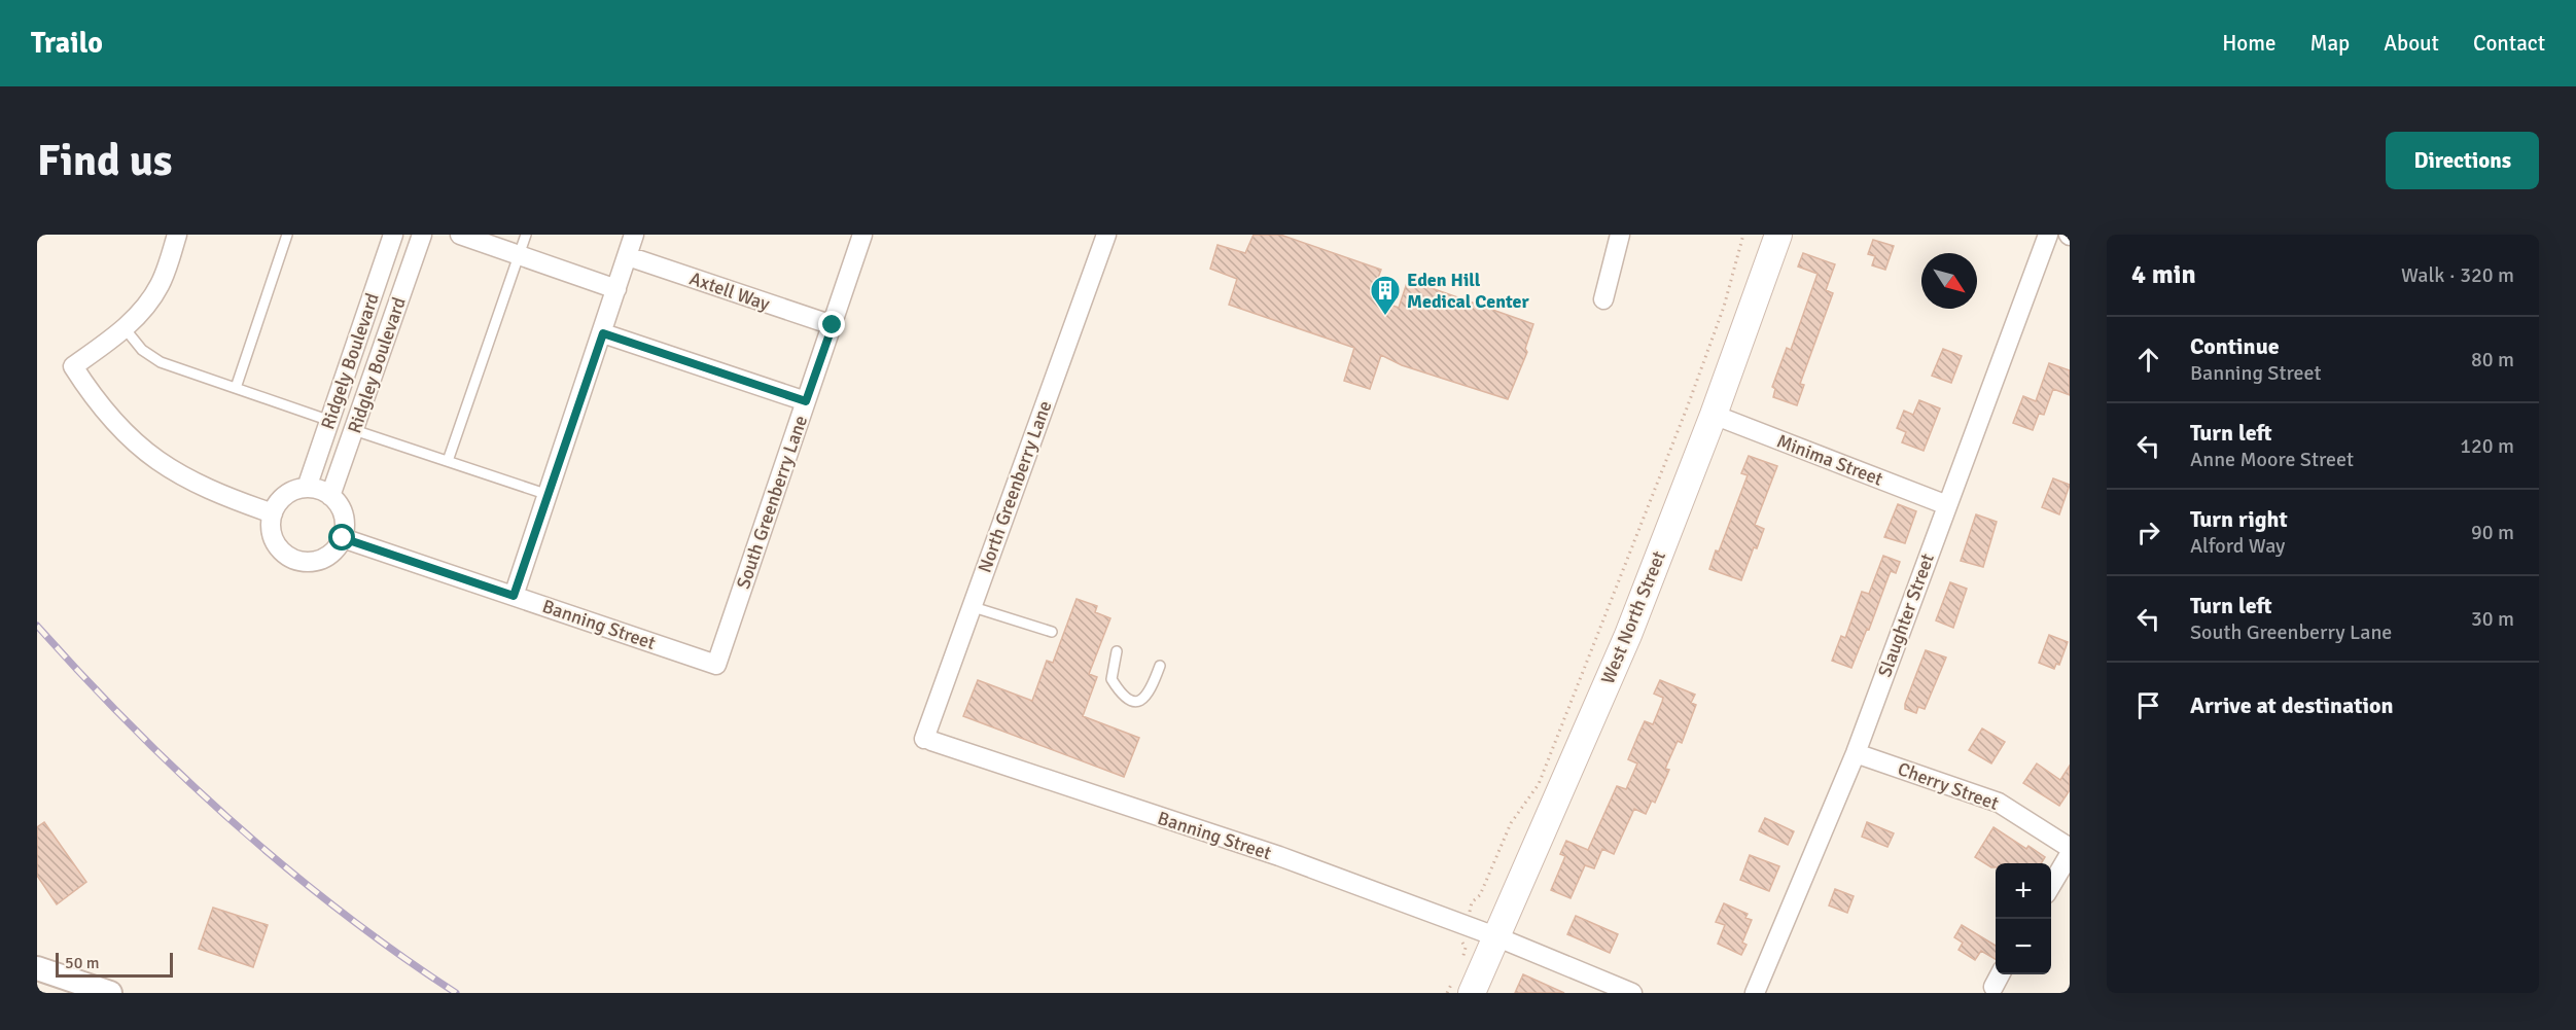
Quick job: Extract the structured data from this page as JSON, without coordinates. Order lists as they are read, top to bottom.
{
  "streets": {
    "main road": ["West North Street"],
    "street": [
      "Axtell Way",
      "Ridgely Boulevard",
      "Ridgley Boulevard",
      "Minima Street",
      "North Greenberry Lane",
      "South Greenberry Lane",
      "Slaughter Street",
      "Banning Street",
      "Cherry Street"
    ]
  },
  "crossings": [
    ["Axtell Way", "South Greenberry Lane"],
    ["Ridgely Boulevard", "Ridgley Boulevard"],
    ["Ridgely Boulevard", "Banning Street"],
    ["Ridgley Boulevard", "Banning Street"],
    ["Minima Street", "Slaughter Street"],
    ["Minima Street", "West North Street"],
    ["North Greenberry Lane", "Banning Street"],
    ["South Greenberry Lane", "Banning Street"],
    ["Slaughter Street", "Cherry Street"],
    ["West North Street", "Banning Street"]
  ],
  "places": {
    "building": ["Eden Hill Medical Center"]
  },
  "scale_bar": "50 m",
  "north": "bottom right",
  "page": {
    "header": "Trailo",
    "nav": [
      "Home",
      "Map",
      "About",
      "Contact"
    ],
    "buttons": "Directions",
    "title": "Find us",
    "heading": ["4 min", "Walk · 320 m"],
    "list": [
      ["Continue", "Banning Street", "80 m"],
      ["Turn left", "Anne Moore Street", "120 m"],
      ["Turn right", "Alford Way", "90 m"],
      ["Turn left", "South Greenberry Lane", "30 m"],
      "Arrive at destination"
    ],
    "map_buttons": ["+", "−"],
    "scale": "50 m"
  }
}
